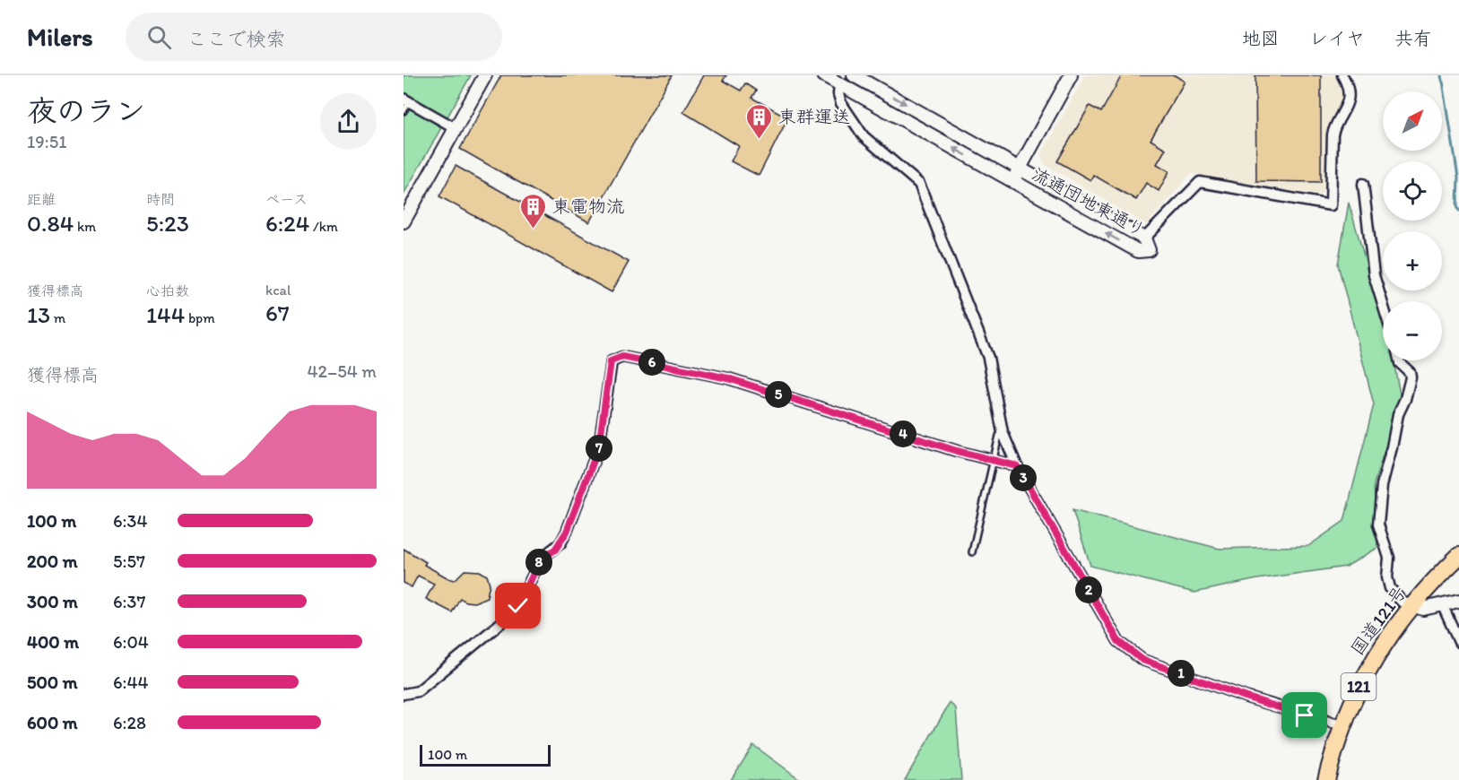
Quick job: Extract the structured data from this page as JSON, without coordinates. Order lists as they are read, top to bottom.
{
  "streets": {
    "highway": ["国道121号", "121"],
    "street": ["流通団地東通り"]
  },
  "places": {
    "building": ["東群運送", "東電物流"]
  },
  "scale_bar": "100 m",
  "north": "top right",
  "page": {
    "header": "Milers",
    "search": "ここで検索",
    "nav": ["地図", "レイヤ", "共有"],
    "heading": ["夜のラン", "19:51"],
    "map_buttons": ["+", "−"],
    "stats": [
      ["距離", "0.84 km"],
      ["時間", "5:23"],
      ["ペース", "6:24 /km"],
      ["獲得標高", "13 m"],
      ["心拍数", "144 bpm"],
      ["kcal", "67"]
    ],
    "pins": [
      "6",
      "5",
      "4",
      "7",
      "3",
      "8",
      "2",
      "1"
    ],
    "chart": ["獲得標高", "42–54 m"],
    "list": [
      {
        "name": "100 m",
        "note": "6:34"
      },
      {
        "name": "200 m",
        "note": "5:57"
      },
      {
        "name": "300 m",
        "note": "6:37"
      },
      {
        "name": "400 m",
        "note": "6:04"
      },
      {
        "name": "500 m",
        "note": "6:44"
      },
      {
        "name": "600 m",
        "note": "6:28"
      }
    ],
    "scale": "100 m"
  }
}
